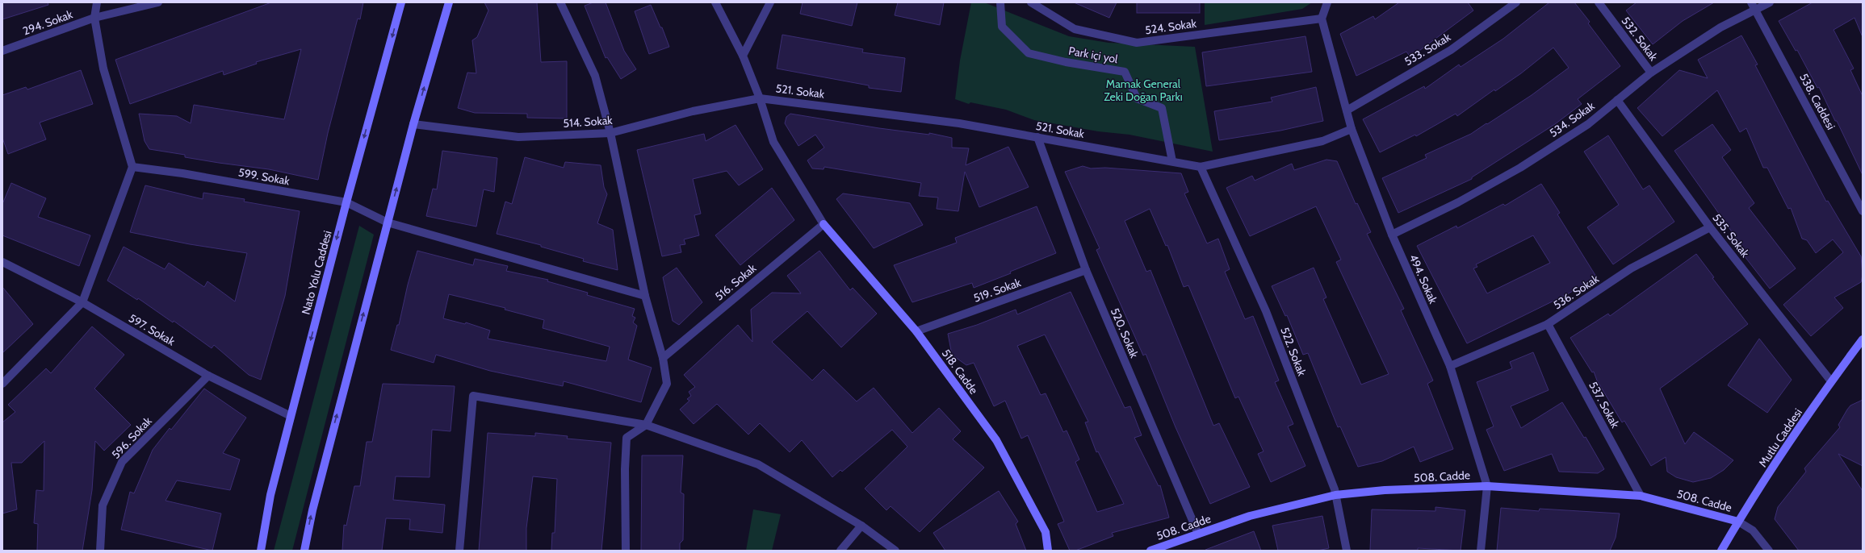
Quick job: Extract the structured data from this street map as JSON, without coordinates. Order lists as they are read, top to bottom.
{
  "streets": {
    "street": [
      "294. Sokak",
      "524. Sokak",
      "532. Sokak",
      "533. Sokak",
      "Park içi yol",
      "521. Sokak",
      "538. Caddesi",
      "534. Sokak",
      "514. Sokak",
      "599. Sokak",
      "535. Sokak",
      "Nato Yolu Caddesi",
      "494. Sokak",
      "516. Sokak",
      "519. Sokak",
      "536. Sokak",
      "597. Sokak",
      "520. Sokak",
      "522. Sokak",
      "518. Cadde",
      "537. Sokak",
      "596. Sokak",
      "Mutlu Caddesi",
      "508. Cadde"
    ]
  },
  "crossings": [
    ["524. Sokak", "494. Sokak"],
    ["532. Sokak", "534. Sokak"],
    ["533. Sokak", "494. Sokak"],
    ["Park içi yol", "521. Sokak"],
    ["521. Sokak", "514. Sokak"],
    ["521. Sokak", "494. Sokak"],
    ["521. Sokak", "520. Sokak"],
    ["521. Sokak", "522. Sokak"],
    ["538. Caddesi", "534. Sokak"],
    ["534. Sokak", "535. Sokak"],
    ["534. Sokak", "494. Sokak"],
    ["599. Sokak", "Nato Yolu Caddesi"],
    ["535. Sokak", "536. Sokak"],
    ["535. Sokak", "Mutlu Caddesi"],
    ["Nato Yolu Caddesi", "597. Sokak"],
    ["494. Sokak", "536. Sokak"],
    ["494. Sokak", "508. Cadde"],
    ["516. Sokak", "518. Cadde"],
    ["519. Sokak", "520. Sokak"],
    ["519. Sokak", "518. Cadde"],
    ["536. Sokak", "537. Sokak"],
    ["597. Sokak", "596. Sokak"],
    ["520. Sokak", "508. Cadde"],
    ["522. Sokak", "508. Cadde"],
    ["537. Sokak", "508. Cadde"],
    ["Mutlu Caddesi", "508. Cadde"]
  ],
  "parks": ["Mamak General Zeki Doğan Parkı"]
}
